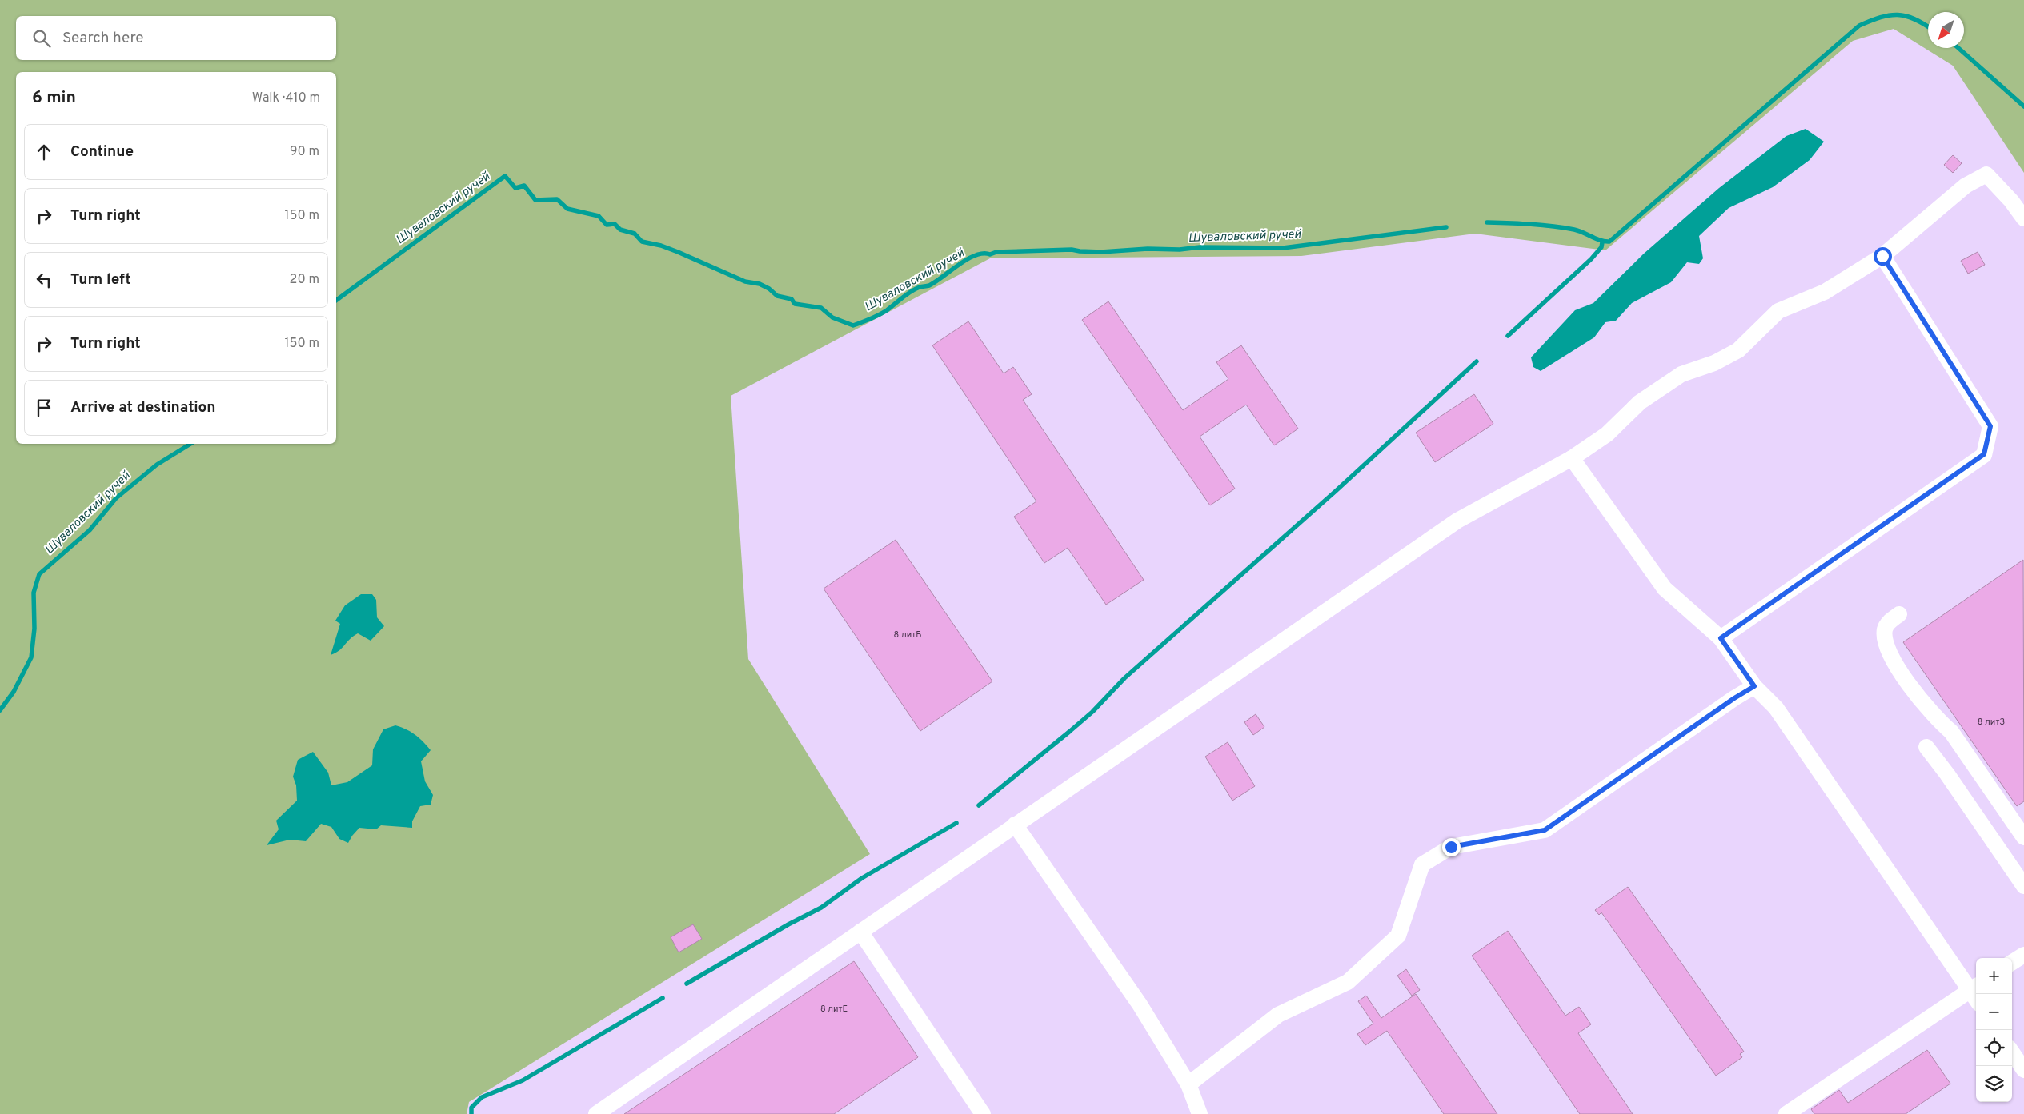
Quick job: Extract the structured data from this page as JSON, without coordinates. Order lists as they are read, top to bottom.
{
  "water": ["Шуваловский ручей"],
  "house_numbers": ["8 литБ", "8 литЗ", "8 литЕ"],
  "north": "bottom left",
  "page": {
    "search": "Search here",
    "heading": ["6 min", "Walk · 410 m"],
    "list": [
      ["Continue", "90 m"],
      ["Turn right", "150 m"],
      ["Turn left", "20 m"],
      ["Turn right", "150 m"],
      "Arrive at destination"
    ],
    "map_buttons": ["+", "−"]
  }
}
